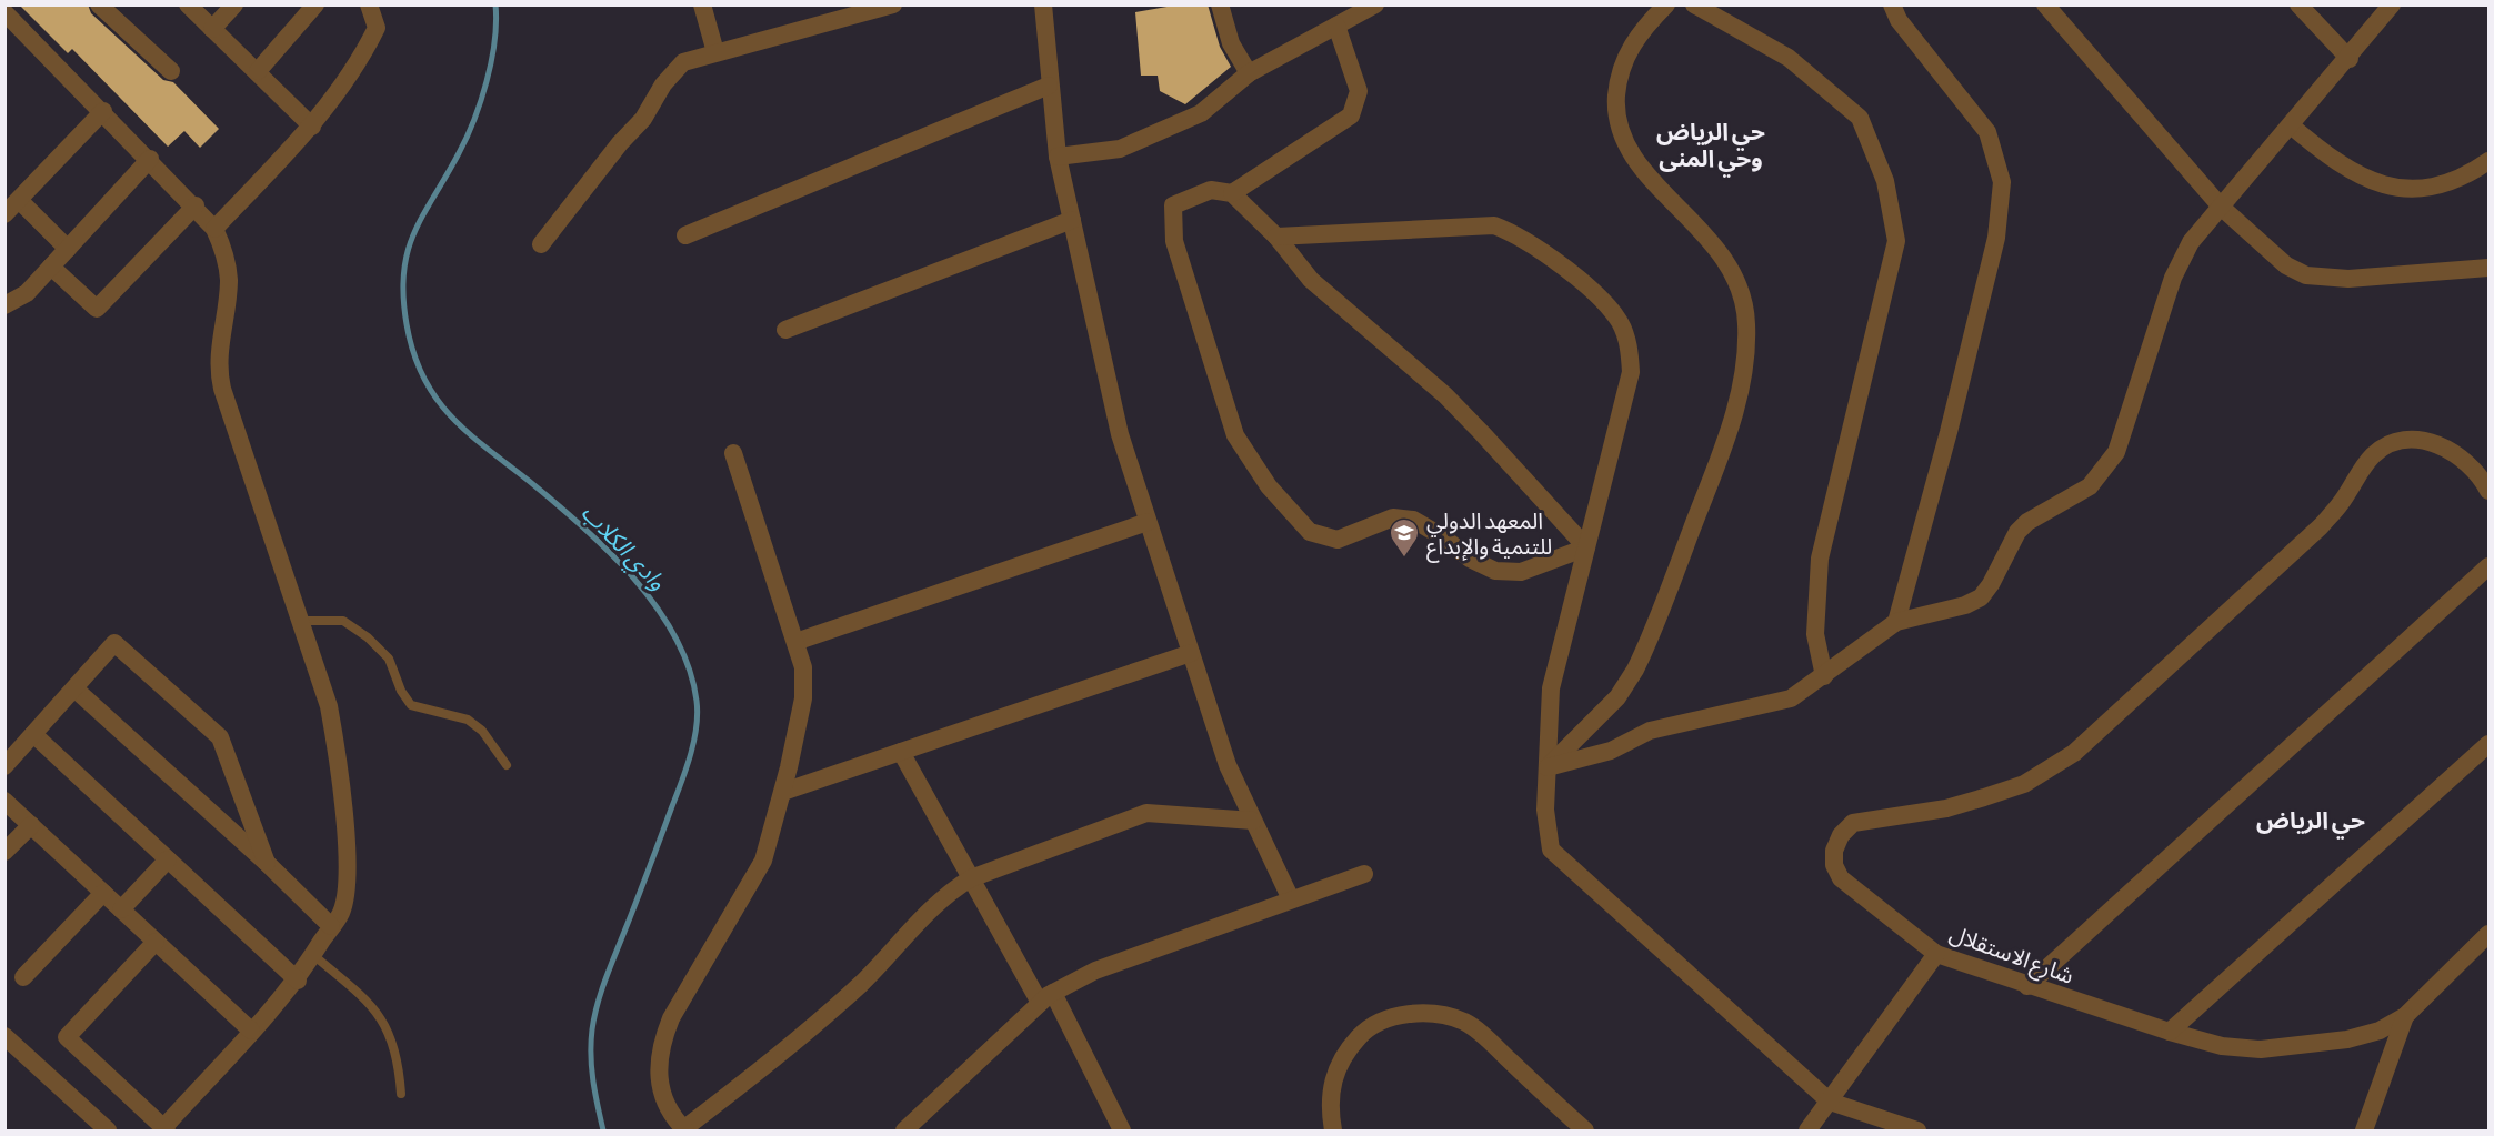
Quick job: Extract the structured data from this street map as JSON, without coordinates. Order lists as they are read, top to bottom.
{
  "streets": {
    "street": ["شارع الاستقلال"]
  },
  "districts": ["حي الرياض وحي المنى", "حي الرياض"],
  "water": ["وادي الكلاب"],
  "places": {
    "school or university": ["المعهد الدولي للتنمية والإبداع"]
  }
}
